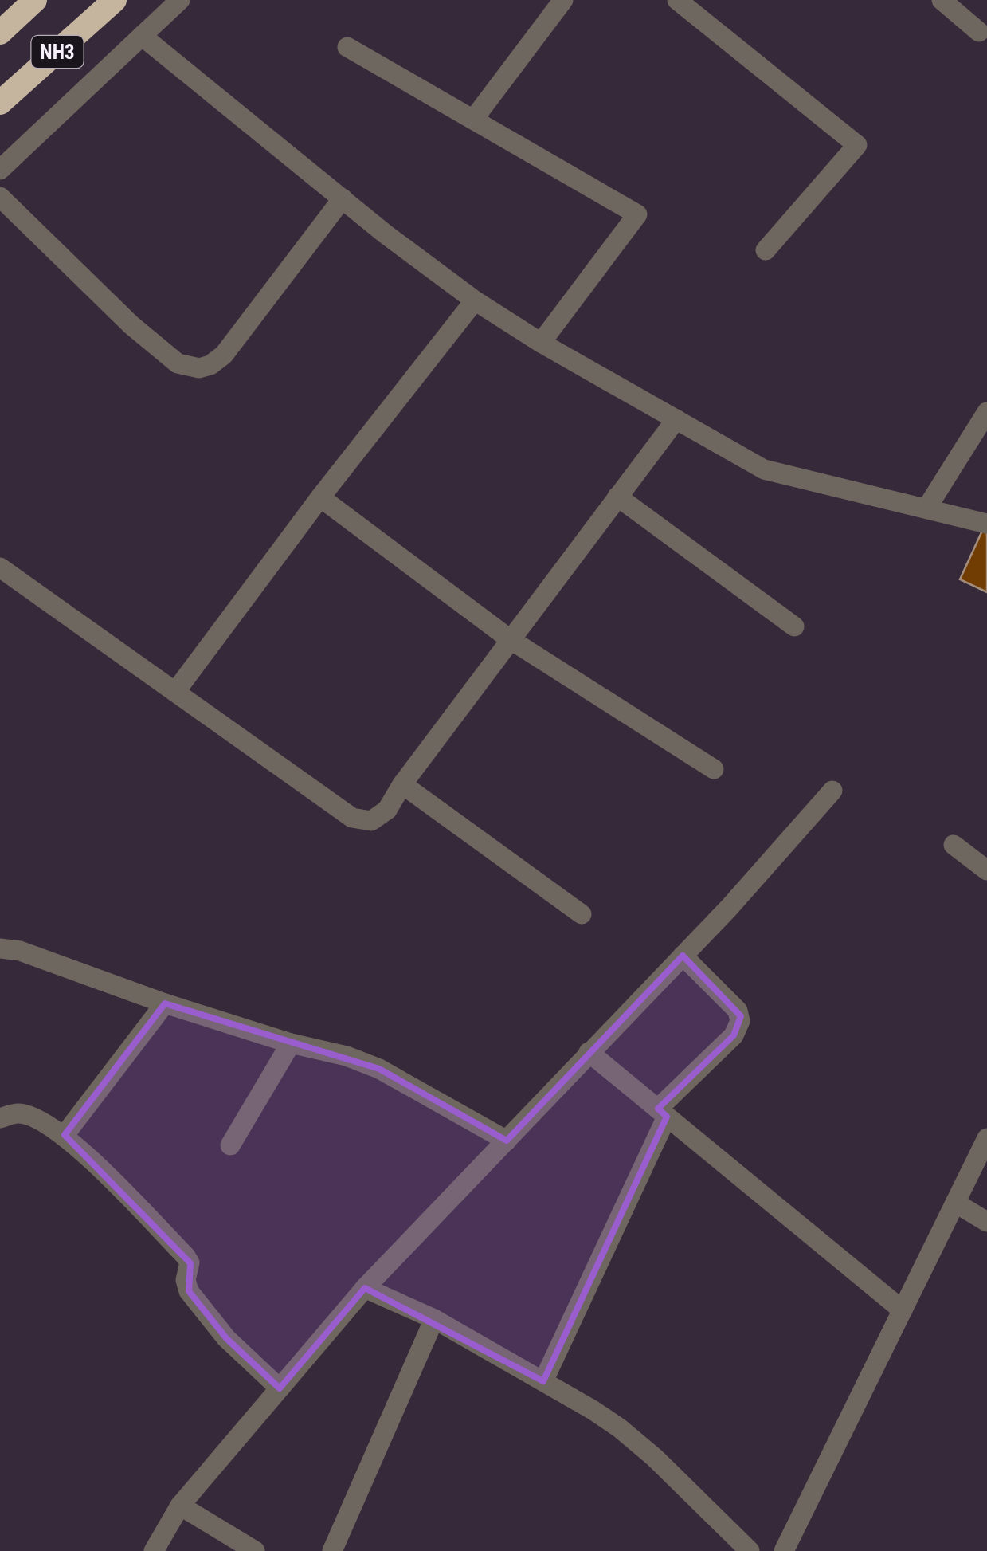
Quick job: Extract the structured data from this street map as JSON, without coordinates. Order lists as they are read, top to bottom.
{
  "streets": {
    "highway": ["NH3"]
  }
}
